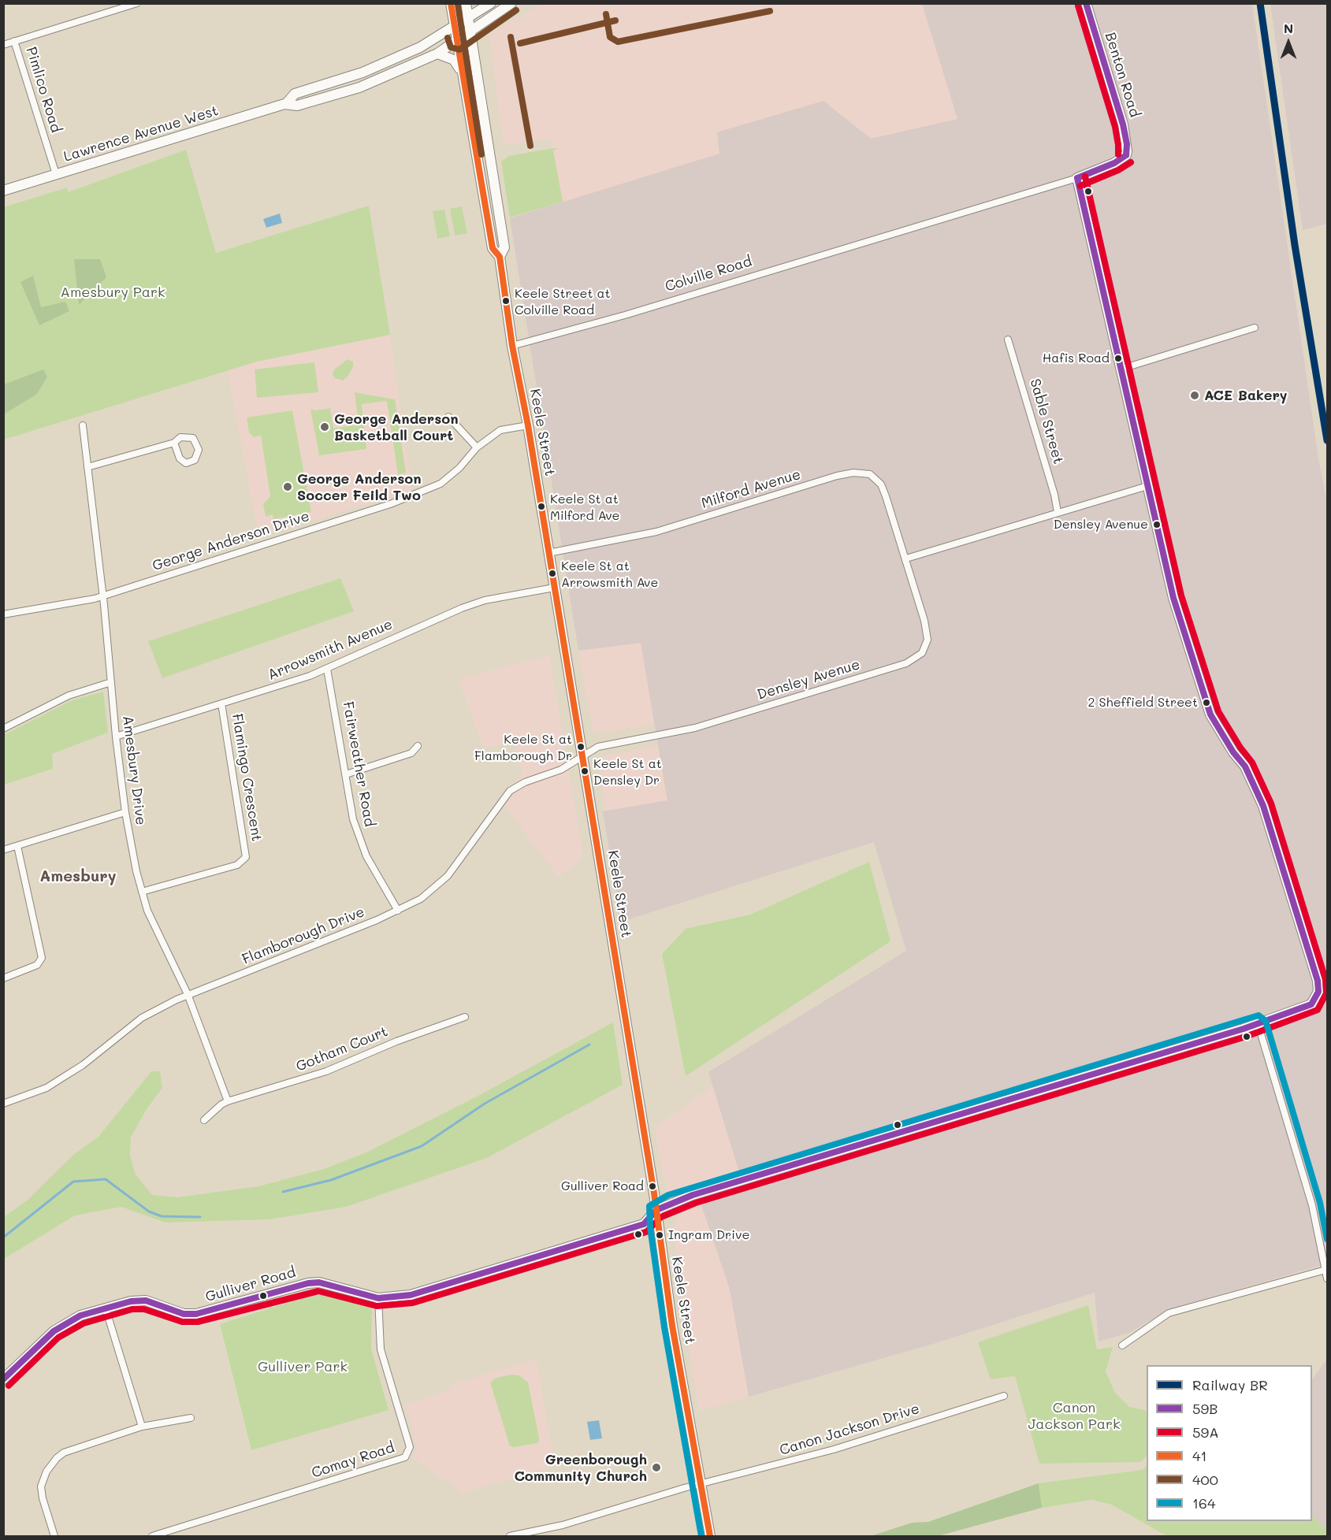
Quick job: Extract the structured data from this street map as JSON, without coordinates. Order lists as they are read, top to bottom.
{
  "streets": {
    "main road": [
      "Benton Road",
      "Lawrence Avenue West",
      "Colville Road",
      "Keele Street",
      "Gulliver Road"
    ],
    "street": [
      "Pimlico Road",
      "Sable Street",
      "Milford Avenue",
      "George Anderson Drive",
      "Arrowsmith Avenue",
      "Densley Avenue",
      "Fairweather Road",
      "Amesbury Drive",
      "Flamingo Crescent",
      "Flamborough Drive",
      "Gotham Court",
      "Canon Jackson Drive",
      "Comay Road"
    ]
  },
  "crossings": [
    ["Benton Road", "Colville Road"],
    ["Pimlico Road", "Lawrence Avenue West"],
    ["Lawrence Avenue West", "Keele Street"],
    ["Colville Road", "Keele Street"],
    ["Keele Street", "Milford Avenue"],
    ["Keele Street", "George Anderson Drive"],
    ["Keele Street", "Arrowsmith Avenue"],
    ["Keele Street", "Densley Avenue"],
    ["Keele Street", "Flamborough Drive"],
    ["Keele Street", "Gulliver Road"],
    ["Keele Street", "Canon Jackson Drive"],
    ["Milford Avenue", "Densley Avenue"],
    ["George Anderson Drive", "Amesbury Drive"],
    ["Arrowsmith Avenue", "Fairweather Road"],
    ["Arrowsmith Avenue", "Amesbury Drive"],
    ["Arrowsmith Avenue", "Flamingo Crescent"],
    ["Densley Avenue", "Flamborough Drive"],
    ["Fairweather Road", "Flamborough Drive"],
    ["Amesbury Drive", "Flamingo Crescent"],
    ["Amesbury Drive", "Flamborough Drive"],
    ["Amesbury Drive", "Gotham Court"],
    ["Gulliver Road", "Comay Road"]
  ],
  "districts": ["Amesbury"],
  "parks": ["Amesbury Park", "Gulliver Park", "Canon Jackson Park"],
  "places": [
    "Keele Street at Colville Road",
    "Hafis Road",
    "ACE Bakery",
    "George Anderson Basketball Court",
    "George Anderson Soccer Feild Two",
    "Keele St at Milford Ave",
    "Densley Avenue",
    "Keele St at Arrowsmith Ave",
    "2 Sheffield Street",
    "Keele St at Flamborough Dr",
    "Keele St at Densley Dr",
    "Gulliver Road",
    "Ingram Drive",
    "Greenborough Community Church"
  ],
  "lines": [
    "rail line BR",
    "transit line 59B",
    "transit line 41",
    "transit line 400",
    "transit line 59A",
    "transit line 164"
  ],
  "legend": [
    "Railway BR",
    "59B",
    "59A",
    "41",
    "400",
    "164"
  ],
  "north": "top"
}
